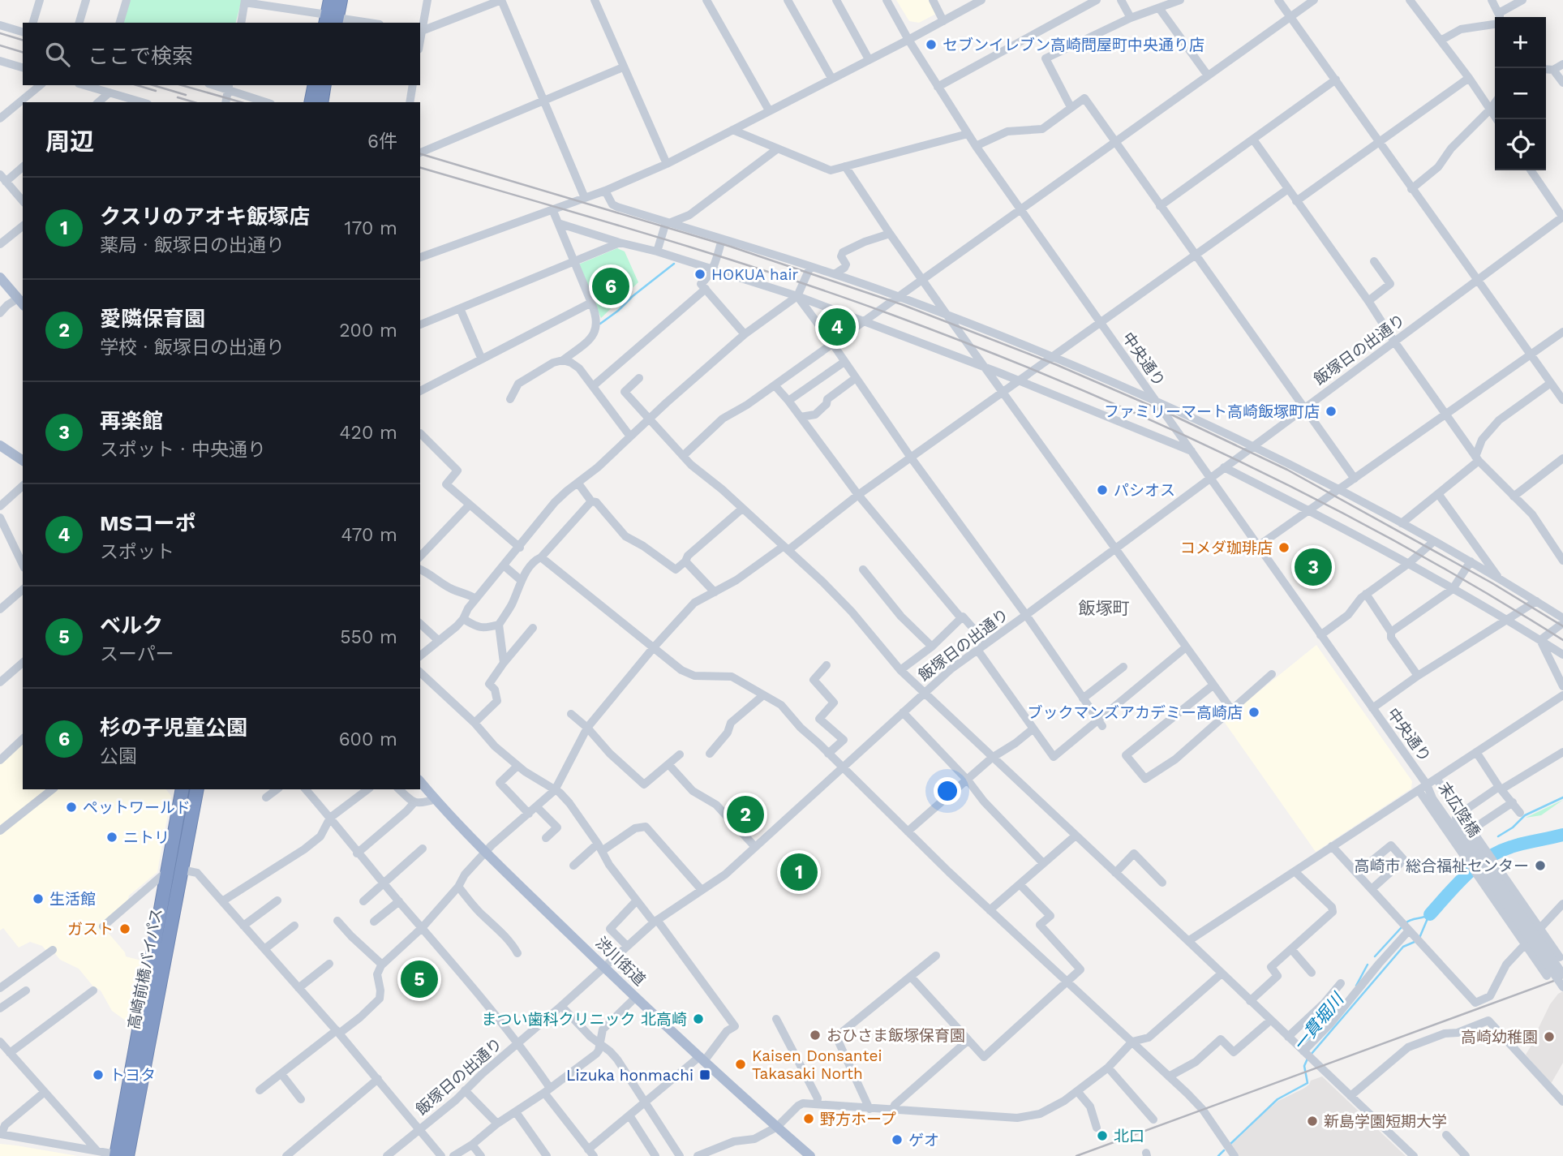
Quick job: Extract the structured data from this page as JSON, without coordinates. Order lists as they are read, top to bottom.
{
  "streets": {
    "highway": ["高崎前橋バイパス"],
    "main road": ["渋川街道"],
    "street": ["飯塚日の出通り", "中央通り", "末広陸橋"]
  },
  "crossings": [
    ["飯塚日の出通り", "中央通り"],
    ["飯塚日の出通り", "渋川街道"],
    ["中央通り", "末広陸橋"]
  ],
  "districts": ["飯塚町"],
  "water": ["一貫堀川"],
  "places": {
    "other": [
      "セブンイレブン高崎問屋町中央通り店",
      "HOKUA hair",
      "ファミリーマート高崎飯塚町店",
      "パシオス",
      "コメダ珈琲店",
      "ブックマンズアカデミー高崎店",
      "ペットワールド",
      "ニトリ",
      "高崎市 総合福祉センター",
      "生活館",
      "ガスト",
      "まつい歯科クリニック 北高崎",
      "おひさま飯塚保育園",
      "高崎幼稚園",
      "Kaisen Donsantei Takasaki North",
      "トヨタ",
      "野方ホープ",
      "新島学園短期大学",
      "北口",
      "ゲオ"
    ],
    "transit": ["Lizuka honmachi"]
  },
  "page": {
    "map_buttons": ["+", "−"],
    "search": "ここで検索",
    "heading": ["周辺", "6件"],
    "list": [
      {
        "mark": "1",
        "name": "クスリのアオキ飯塚店",
        "note": "薬局 · 飯塚日の出通り",
        "value": "170 m"
      },
      {
        "mark": "2",
        "name": "愛隣保育園",
        "note": "学校 · 飯塚日の出通り",
        "value": "200 m"
      },
      {
        "mark": "3",
        "name": "再楽館",
        "note": "スポット · 中央通り",
        "value": "420 m"
      },
      {
        "mark": "4",
        "name": "MSコーポ",
        "note": "スポット",
        "value": "470 m"
      },
      {
        "mark": "5",
        "name": "ベルク",
        "note": "スーパー",
        "value": "550 m"
      },
      {
        "mark": "6",
        "name": "杉の子児童公園",
        "note": "公園",
        "value": "600 m"
      }
    ],
    "pins": [
      "6",
      "4",
      "3",
      "2",
      "1",
      "5"
    ]
  }
}
